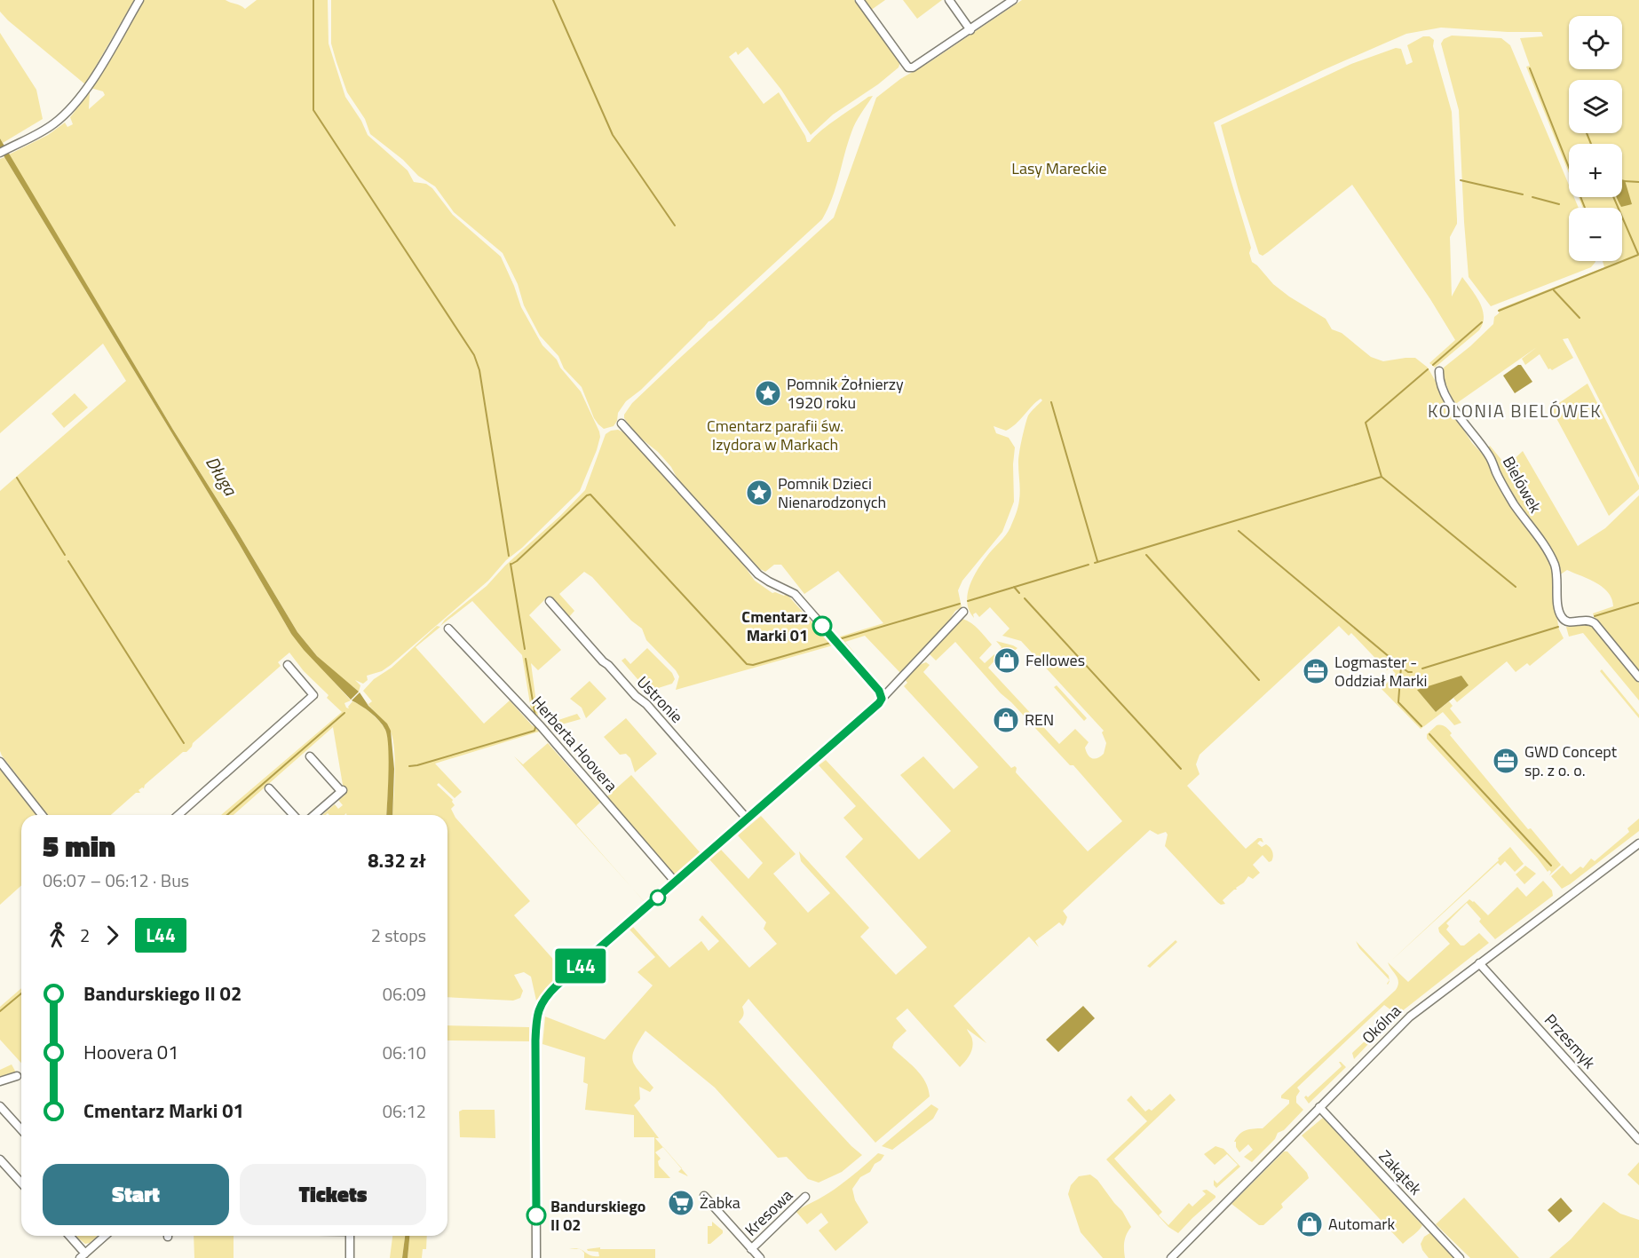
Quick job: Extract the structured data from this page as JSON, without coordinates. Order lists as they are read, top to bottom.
{
  "streets": {
    "street": [
      "Bielówek",
      "Ustronie",
      "Herberta Hoovera",
      "Okólna",
      "Przesmyk",
      "Zakątek",
      "Kresowa"
    ]
  },
  "crossings": [
    ["Okólna", "Przesmyk"],
    ["Okólna", "Zakątek"]
  ],
  "districts": ["KOLONIA BIELÓWEK"],
  "water": ["Długa"],
  "parks": ["Lasy Mareckie", "Cmentarz parafii św. Izydora w Markach"],
  "places": {
    "place": ["Pomnik Żołnierzy 1920 roku", "Pomnik Dzieci Nienarodzonych"],
    "other": ["Cmentarz Marki 01", "Bandurskiego II 02"],
    "shop": ["Fellowes", "REN", "Automark"],
    "office": ["Logmaster - Oddział Marki", "GWD Concept sp. z o. o."],
    "supermarket": ["Żabka"]
  },
  "lines": ["bus line L44"],
  "page": {
    "on_map": "L44",
    "map_buttons": ["+", "−"],
    "heading": ["5 min", "06:07 – 06:12 · Bus", "8.32 zł"],
    "legs": ["2", "L44", "2 stops"],
    "list": [
      {
        "name": "Bandurskiego II 02",
        "value": "06:09"
      },
      {
        "name": "Hoovera 01",
        "value": "06:10"
      },
      {
        "name": "Cmentarz Marki 01",
        "value": "06:12"
      }
    ],
    "buttons": ["Start", "Tickets"]
  }
}
